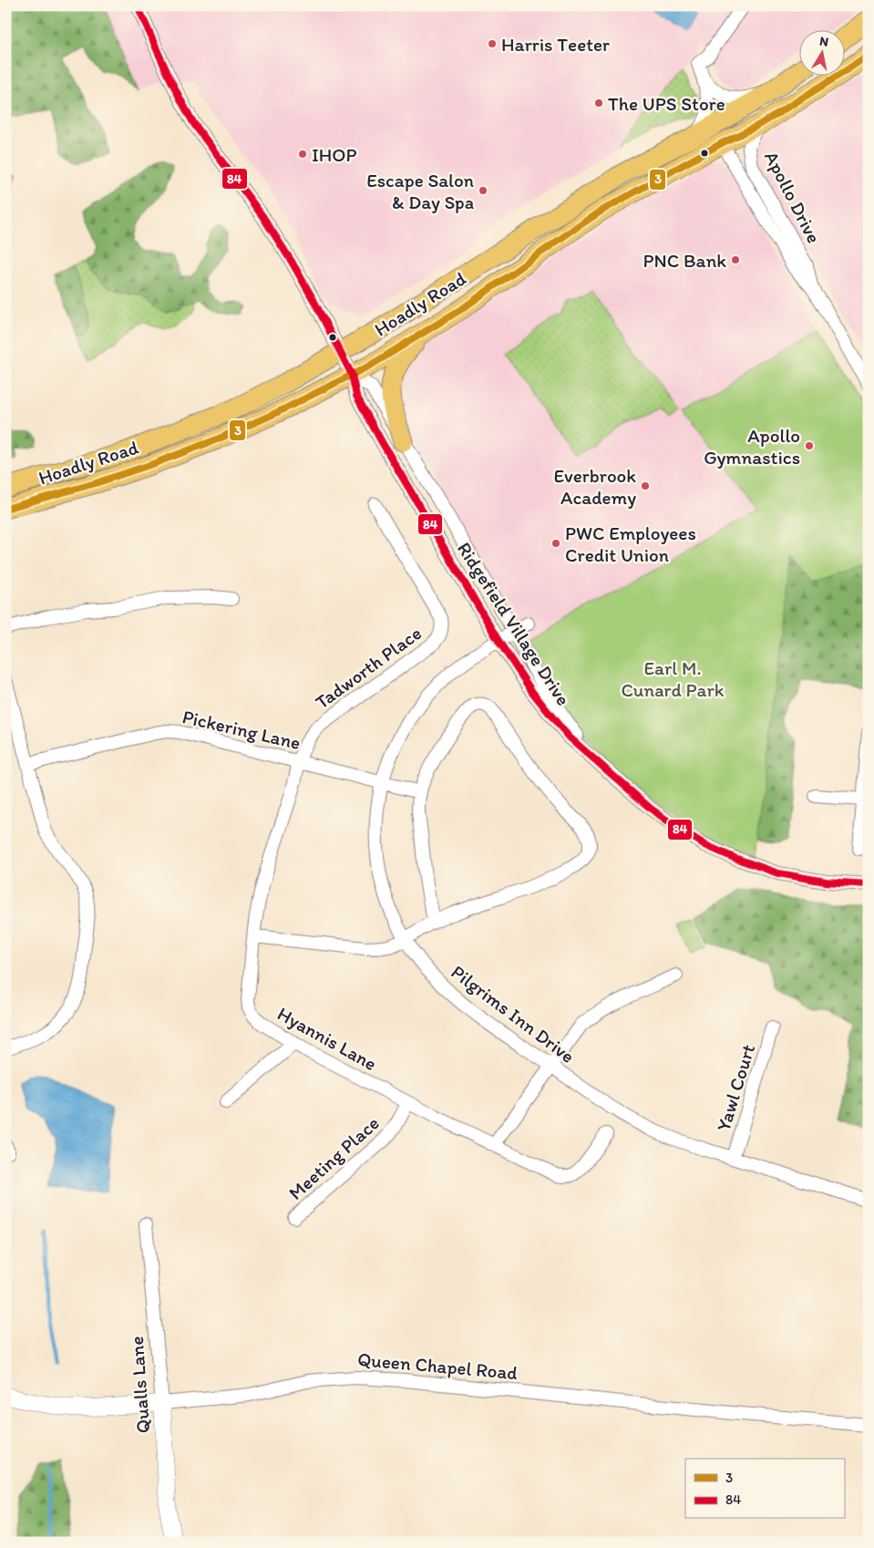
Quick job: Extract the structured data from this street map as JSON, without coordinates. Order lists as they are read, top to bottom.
{
  "streets": {
    "main road": ["Hoadly Road"],
    "street": [
      "Apollo Drive",
      "Ridgefield Village Drive",
      "Tadworth Place",
      "Pickering Lane",
      "Pilgrims Inn Drive",
      "Hyannis Lane",
      "Yawl Court",
      "Meeting Place",
      "Queen Chapel Road",
      "Qualls Lane"
    ]
  },
  "crossings": [
    ["Apollo Drive", "Hoadly Road"],
    ["Hoadly Road", "Ridgefield Village Drive"],
    ["Ridgefield Village Drive", "Pilgrims Inn Drive"],
    ["Tadworth Place", "Pickering Lane"],
    ["Tadworth Place", "Hyannis Lane"],
    ["Pickering Lane", "Pilgrims Inn Drive"],
    ["Pickering Lane", "Hyannis Lane"],
    ["Pilgrims Inn Drive", "Yawl Court"],
    ["Hyannis Lane", "Meeting Place"],
    ["Queen Chapel Road", "Qualls Lane"]
  ],
  "parks": ["Earl M. Cunard Park"],
  "places": [
    "Harris Teeter",
    "The UPS Store",
    "IHOP",
    "Escape Salon & Day Spa",
    "PNC Bank",
    "Apollo Gymnastics",
    "Everbrook Academy",
    "PWC Employees Credit Union"
  ],
  "lines": ["transit line 84", "transit line 3"],
  "legend": ["3", "84"],
  "north": "top"
}
